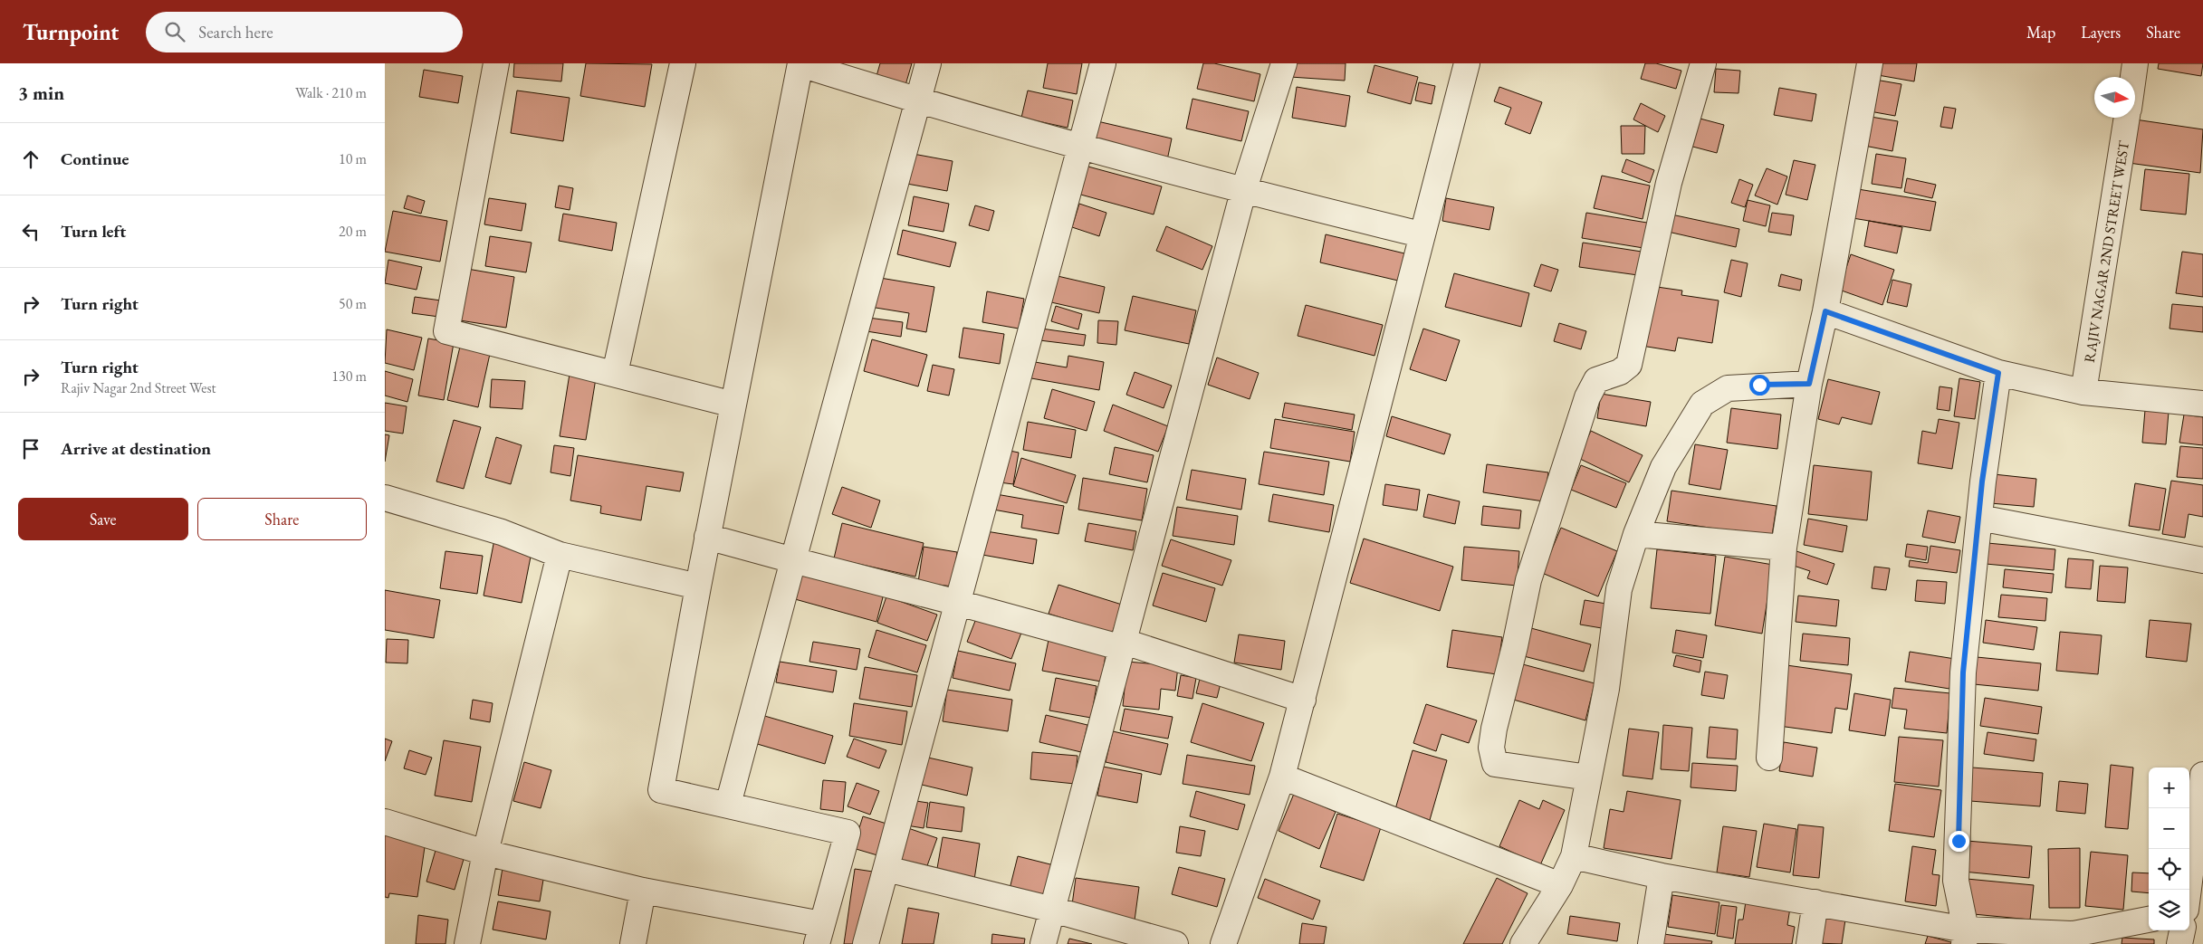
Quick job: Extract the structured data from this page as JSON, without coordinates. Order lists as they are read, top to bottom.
{
  "streets": {
    "street": ["RAJIV NAGAR 2ND STREET WEST"]
  },
  "north": "right",
  "page": {
    "header": "Turnpoint",
    "search": "Search here",
    "nav": ["Map", "Layers", "Share"],
    "heading": ["3 min", "Walk · 210 m"],
    "list": [
      ["Continue", "10 m"],
      ["Turn left", "20 m"],
      ["Turn right", "50 m"],
      ["Turn right", "Rajiv Nagar 2nd Street West", "130 m"],
      "Arrive at destination"
    ],
    "buttons": ["Save", "Share"],
    "map_buttons": ["+", "−"]
  }
}
